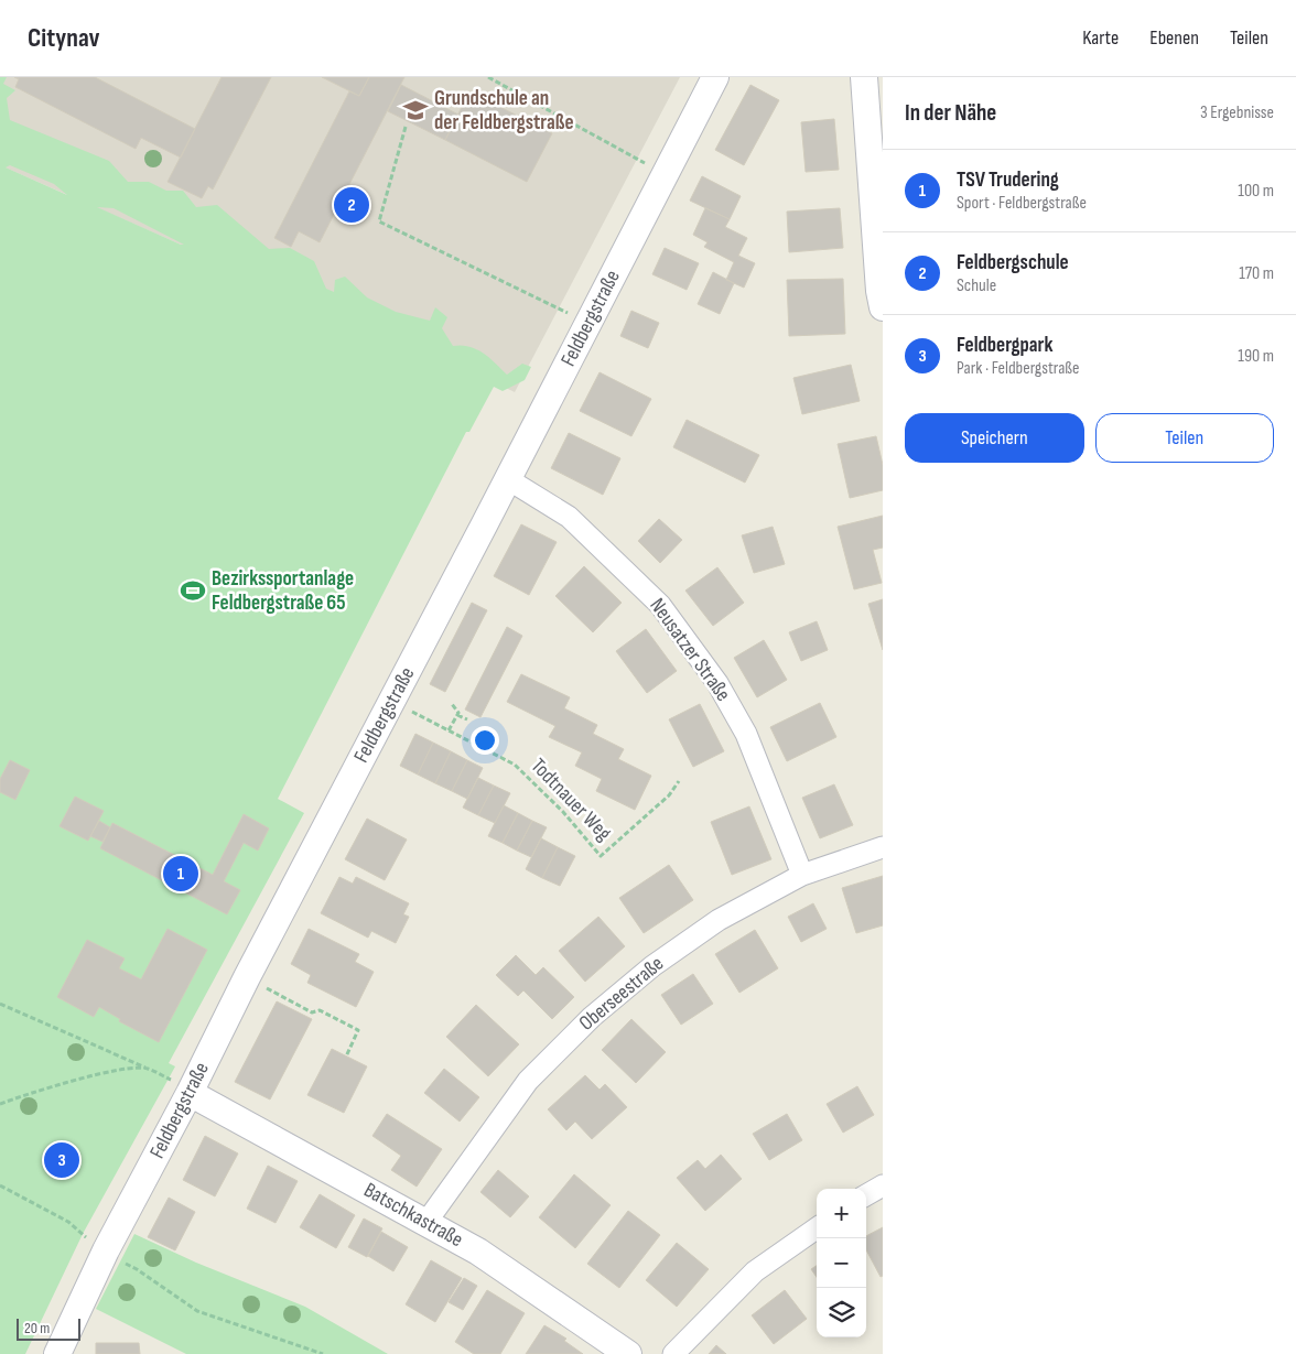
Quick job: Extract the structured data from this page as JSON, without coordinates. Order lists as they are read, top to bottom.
{
  "streets": {
    "street": [
      "Feldbergstraße",
      "Neusatzer Straße",
      "Oberseestraße",
      "Batschkastraße"
    ],
    "path": ["Todtnauer Weg"]
  },
  "crossings": [
    ["Feldbergstraße", "Neusatzer Straße"],
    ["Feldbergstraße", "Todtnauer Weg"],
    ["Feldbergstraße", "Batschkastraße"],
    ["Neusatzer Straße", "Oberseestraße"],
    ["Oberseestraße", "Batschkastraße"]
  ],
  "places": {
    "school or university": ["Grundschule an der Feldbergstraße"],
    "sports": ["Bezirkssportanlage Feldbergstraße 65"]
  },
  "scale_bar": "20 m",
  "page": {
    "header": "Citynav",
    "nav": ["Karte", "Ebenen", "Teilen"],
    "heading": ["In der Nähe", "3 Ergebnisse"],
    "list": [
      {
        "mark": "1",
        "name": "TSV Trudering",
        "note": "Sport · Feldbergstraße",
        "value": "100 m"
      },
      {
        "mark": "2",
        "name": "Feldbergschule",
        "note": "Schule",
        "value": "170 m"
      },
      {
        "mark": "3",
        "name": "Feldbergpark",
        "note": "Park · Feldbergstraße",
        "value": "190 m"
      }
    ],
    "pins": ["2", "1", "3"],
    "buttons": ["Speichern", "Teilen"],
    "map_buttons": ["+", "−"],
    "scale": "20 m"
  }
}
